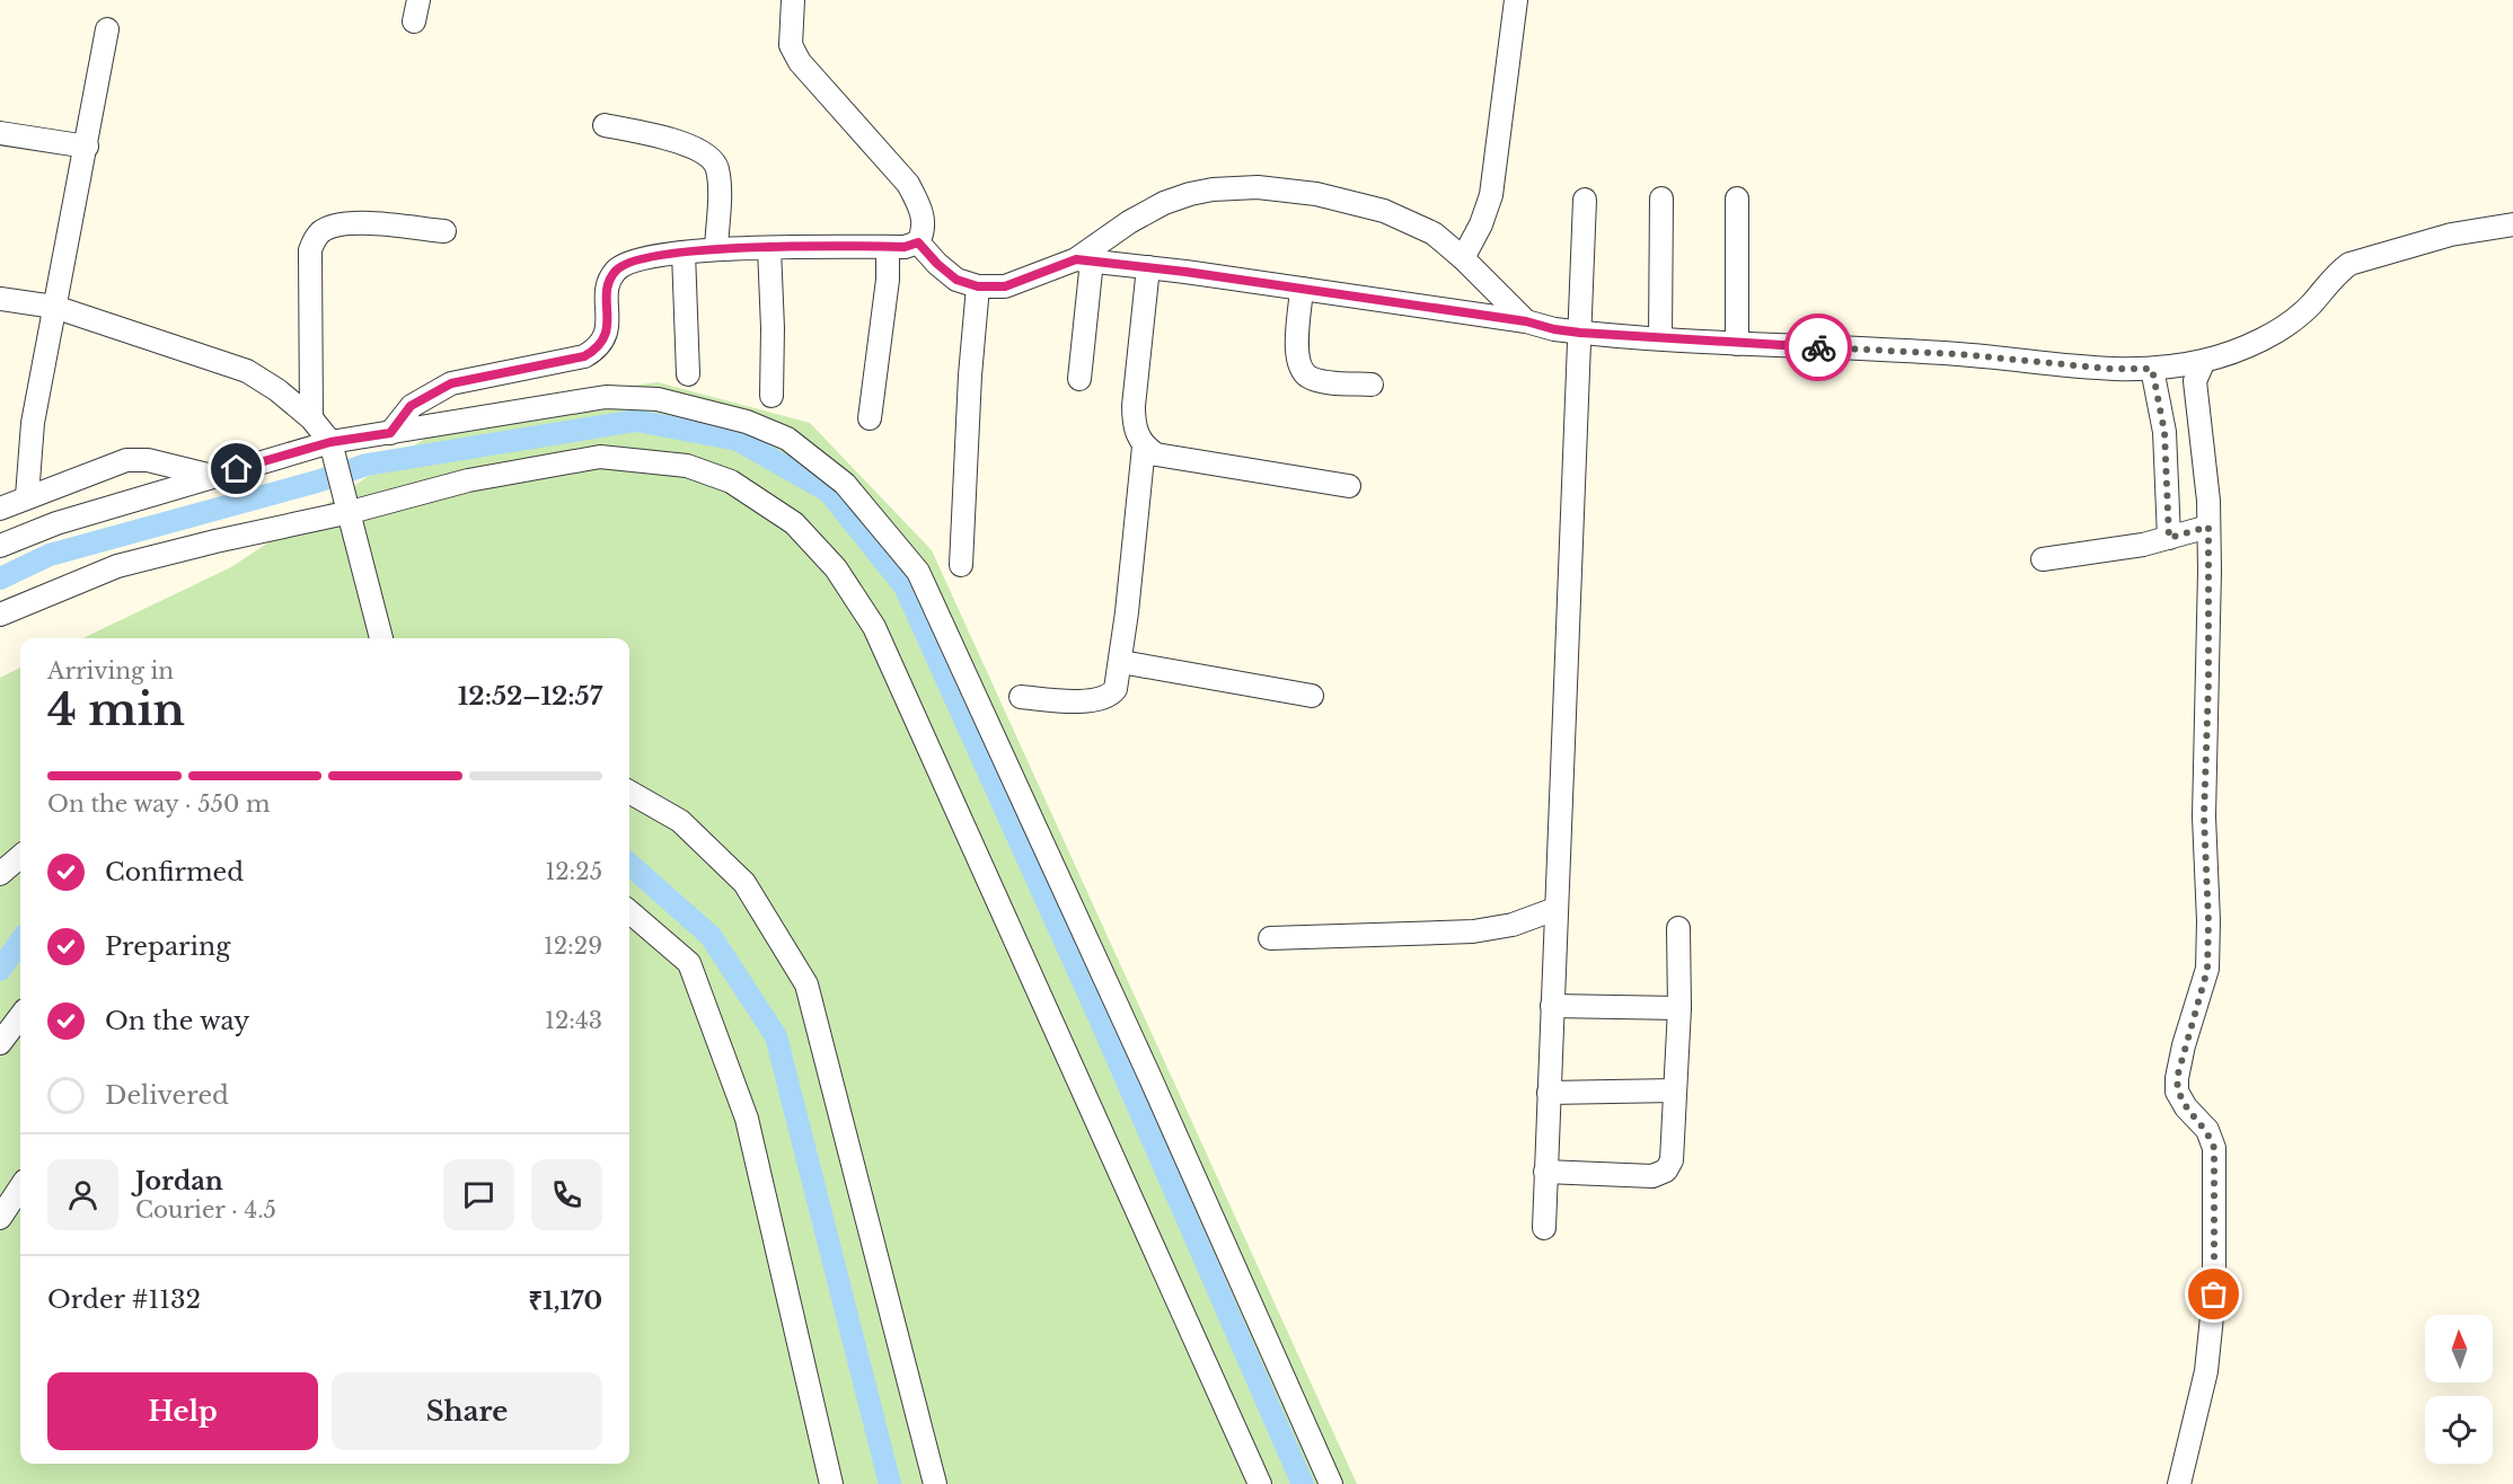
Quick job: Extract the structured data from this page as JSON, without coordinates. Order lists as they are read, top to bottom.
{
  "north": "top",
  "page": {
    "heading": ["4 min", "Arriving in", "12:52–12:57"],
    "panel": [
      "Jordan",
      "Courier · 4.5",
      "Order #1132",
      "₹1,170"
    ],
    "bar": "On the way · 550 m",
    "list": [
      ["Confirmed", "12:25"],
      ["Preparing", "12:29"],
      ["On the way", "12:43"],
      "Delivered"
    ],
    "buttons": ["Help", "Share"]
  }
}
